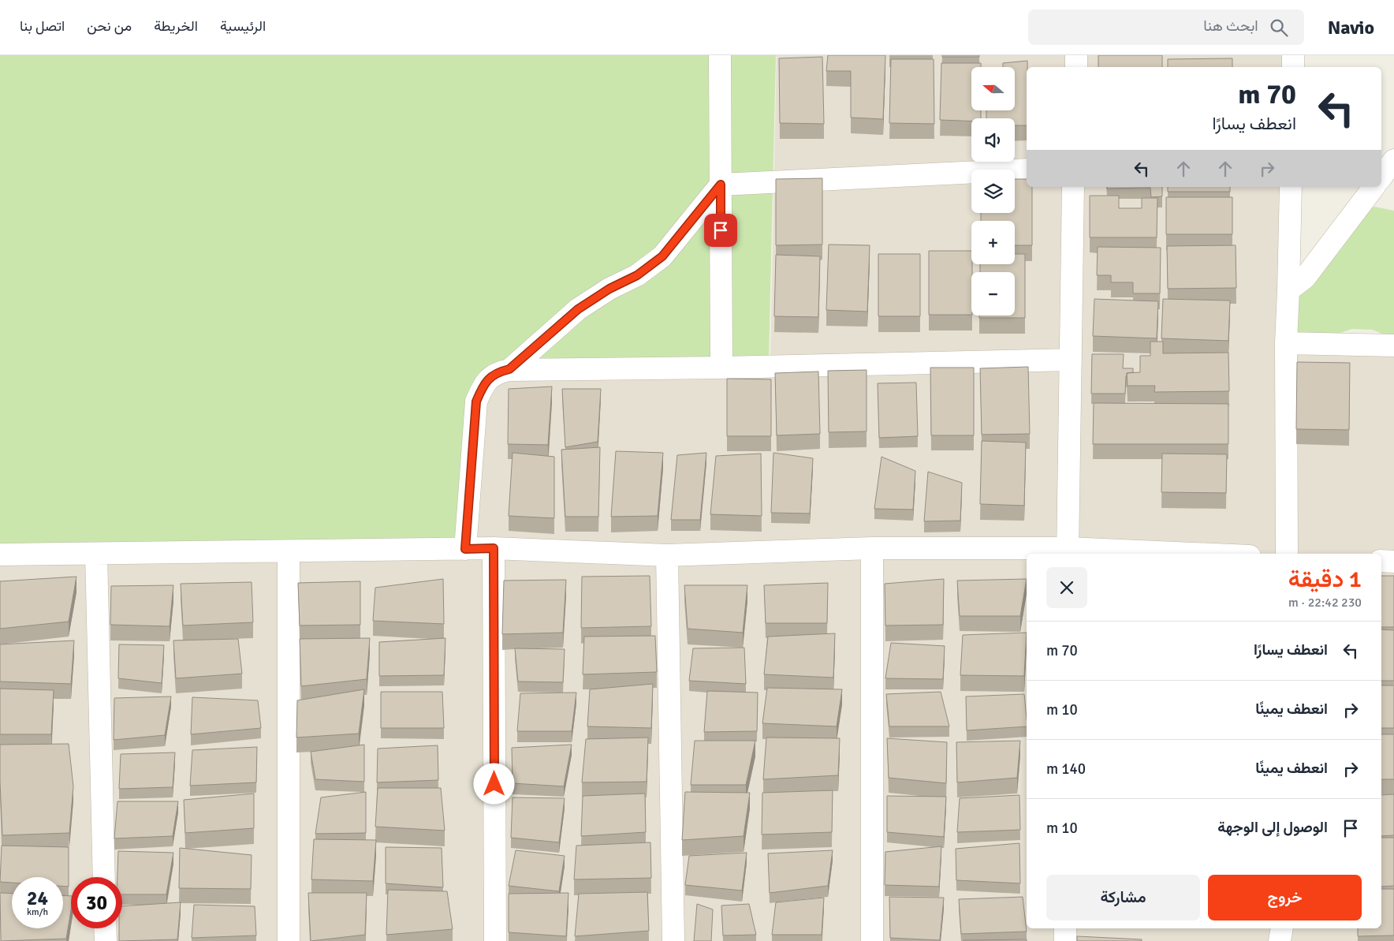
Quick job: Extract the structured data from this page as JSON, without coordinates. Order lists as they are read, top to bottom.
{
  "north": "left",
  "page": {
    "header": "Navio",
    "search": "ابحث هنا",
    "nav": [
      "الرئيسية",
      "الخريطة",
      "من نحن",
      "اتصل بنا"
    ],
    "map_buttons": ["+", "−"],
    "turn": ["70 m", "انعطف يسارًا"],
    "heading": ["1 دقيقة", "230 m · 22:42"],
    "list": [
      {
        "name": "انعطف يسارًا",
        "value": "70 m"
      },
      {
        "name": "انعطف يمينًا",
        "value": "10 m"
      },
      {
        "name": "انعطف يمينًا",
        "value": "140 m"
      },
      {
        "name": "الوصول إلى الوجهة",
        "value": "10 m"
      }
    ],
    "buttons": ["خروج", "مشاركة"],
    "speed": "24 km/h",
    "limit": "30"
  }
}
